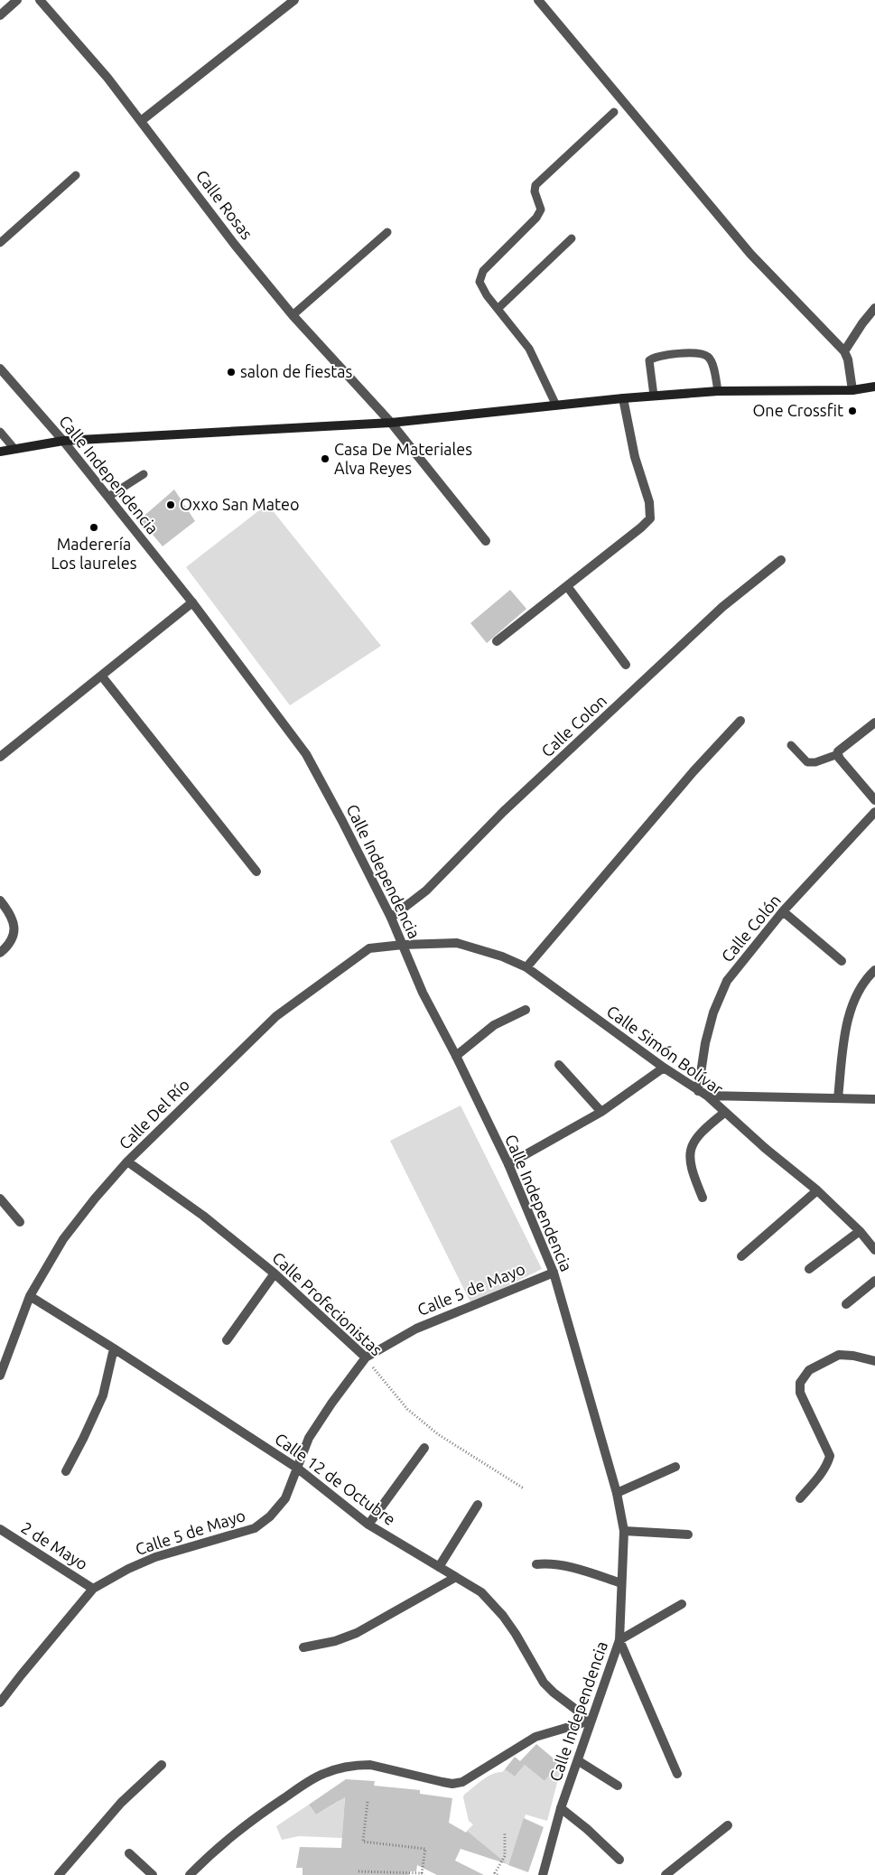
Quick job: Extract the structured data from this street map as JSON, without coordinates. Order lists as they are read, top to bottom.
{
  "streets": {
    "street": [
      "Calle Rosas",
      "Calle Independencia",
      "Calle Colon",
      "Calle Colón",
      "Calle Simón Bolívar",
      "Calle Del Río",
      "Calle 5 de Mayo",
      "Calle Profecionistas",
      "Calle 12 de Octubre",
      "2 de Mayo"
    ]
  },
  "crossings": [
    ["Calle Independencia", "Calle Colon"],
    ["Calle Independencia", "Calle Simón Bolívar"],
    ["Calle Independencia", "Calle Del Río"],
    ["Calle Independencia", "Calle 5 de Mayo"],
    ["Calle Independencia", "Calle 12 de Octubre"],
    ["Calle Colón", "Calle Simón Bolívar"],
    ["Calle Simón Bolívar", "Calle Del Río"],
    ["Calle Del Río", "Calle Profecionistas"],
    ["Calle Del Río", "Calle 12 de Octubre"],
    ["Calle 5 de Mayo", "Calle Profecionistas"],
    ["Calle 5 de Mayo", "Calle 12 de Octubre"],
    ["Calle 5 de Mayo", "2 de Mayo"]
  ],
  "places": [
    "salon de fiestas",
    "One Crossfit",
    "Casa De Materiales Alva Reyes",
    "Oxxo San Mateo",
    "Maderería Los laureles"
  ]
}
